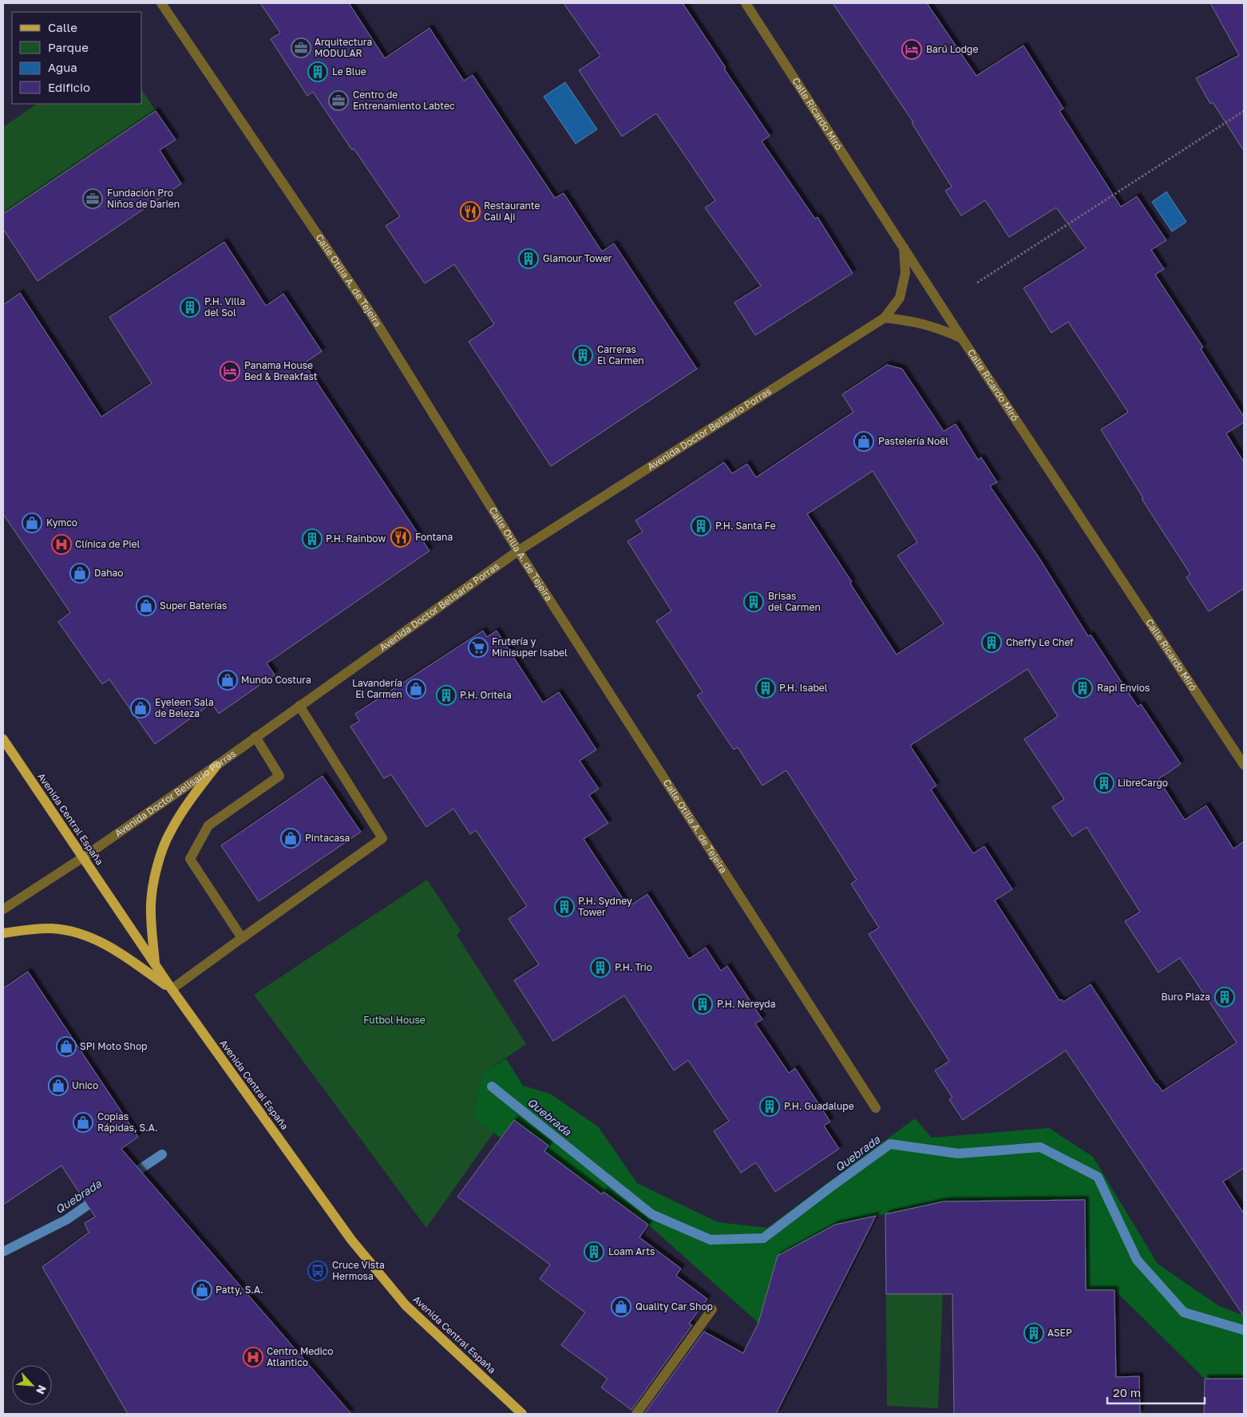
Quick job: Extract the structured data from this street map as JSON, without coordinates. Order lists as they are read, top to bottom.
{
  "streets": {
    "main road": ["Avenida Central España"],
    "street": ["Calle Ricardo Miró", "Calle Otilia A. de Tejeira", "Avenida Doctor Belisario Porras"]
  },
  "crossings": [
    ["Calle Ricardo Miró", "Avenida Doctor Belisario Porras"],
    ["Calle Otilia A. de Tejeira", "Avenida Doctor Belisario Porras"],
    ["Avenida Doctor Belisario Porras", "Avenida Central España"]
  ],
  "water": ["Quebrada"],
  "parks": ["Futbol House"],
  "places": {
    "office": ["Arquitectura MODULAR", "Centro de Entrenamiento Labtec", "Fundación Pro Niños de Darien"],
    "hotel": ["Barú Lodge", "Panama House Bed & Breakfast"],
    "building": [
      "Le Blue",
      "Glamour Tower",
      "P.H. Villa del Sol",
      "Carreras El Carmen",
      "P.H. Santa Fe",
      "P.H. Rainbow",
      "Brisas del Carmen",
      "Cheffy Le Chef",
      "P.H. Isabel",
      "Rapi Envios",
      "P.H. Oritela",
      "LibreCargo",
      "P.H. Sydney Tower",
      "P.H. Trio",
      "Buro Plaza",
      "P.H. Nereyda",
      "P.H. Guadalupe",
      "Loam Arts",
      "ASEP"
    ],
    "restaurant": ["Restaurante Cali Aji", "Fontana"],
    "shop": [
      "Pastelería Noël",
      "Kymco",
      "Dahao",
      "Super Baterías",
      "Mundo Costura",
      "Lavandería El Carmen",
      "Eyeleen Sala de Beleza",
      "Pintacasa",
      "SPI Moto Shop",
      "Unico",
      "Copias Rápidas, S.A.",
      "Patty, S.A.",
      "Quality Car Shop"
    ],
    "hospital": ["Clínica de Piel", "Centro Medico Atlantico"],
    "supermarket": ["Frutería y Minisuper Isabel"],
    "bus stop": ["Cruce Vista Hermosa"]
  },
  "legend": [
    "Calle",
    "Parque",
    "Agua",
    "Edificio"
  ],
  "scale_bar": "20 m",
  "north": "bottom right"
}
